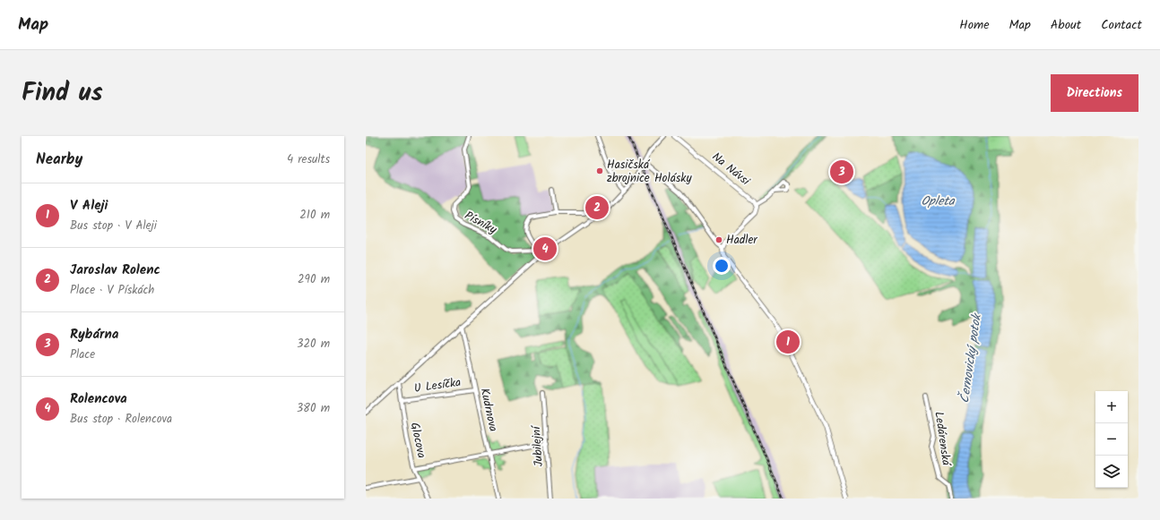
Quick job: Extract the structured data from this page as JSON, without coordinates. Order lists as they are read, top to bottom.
{
  "streets": {
    "street": [
      "Na Návsi",
      "Písníky",
      "U Lesíčka",
      "Kudrnova",
      "Ledárenská",
      "Glocova",
      "Jubilejní"
    ]
  },
  "crossings": [
    ["U Lesíčka", "Kudrnova"],
    ["U Lesíčka", "Glocova"]
  ],
  "water": ["Opleta", "Černovický potok"],
  "places": ["Hasičská zbrojnice Holásky", "Hadler"],
  "page": {
    "header": "Map",
    "nav": [
      "Home",
      "Map",
      "About",
      "Contact"
    ],
    "title": "Find us",
    "buttons": "Directions",
    "heading": ["Nearby", "4 results"],
    "pins": [
      "3",
      "2",
      "4",
      "1"
    ],
    "list": [
      {
        "mark": "1",
        "name": "V Aleji",
        "note": "Bus stop · V Aleji",
        "value": "210 m"
      },
      {
        "mark": "2",
        "name": "Jaroslav Rolenc",
        "note": "Place · V Pískách",
        "value": "290 m"
      },
      {
        "mark": "3",
        "name": "Rybárna",
        "note": "Place",
        "value": "320 m"
      },
      {
        "mark": "4",
        "name": "Rolencova",
        "note": "Bus stop · Rolencova",
        "value": "380 m"
      }
    ],
    "map_buttons": ["+", "−"]
  }
}
